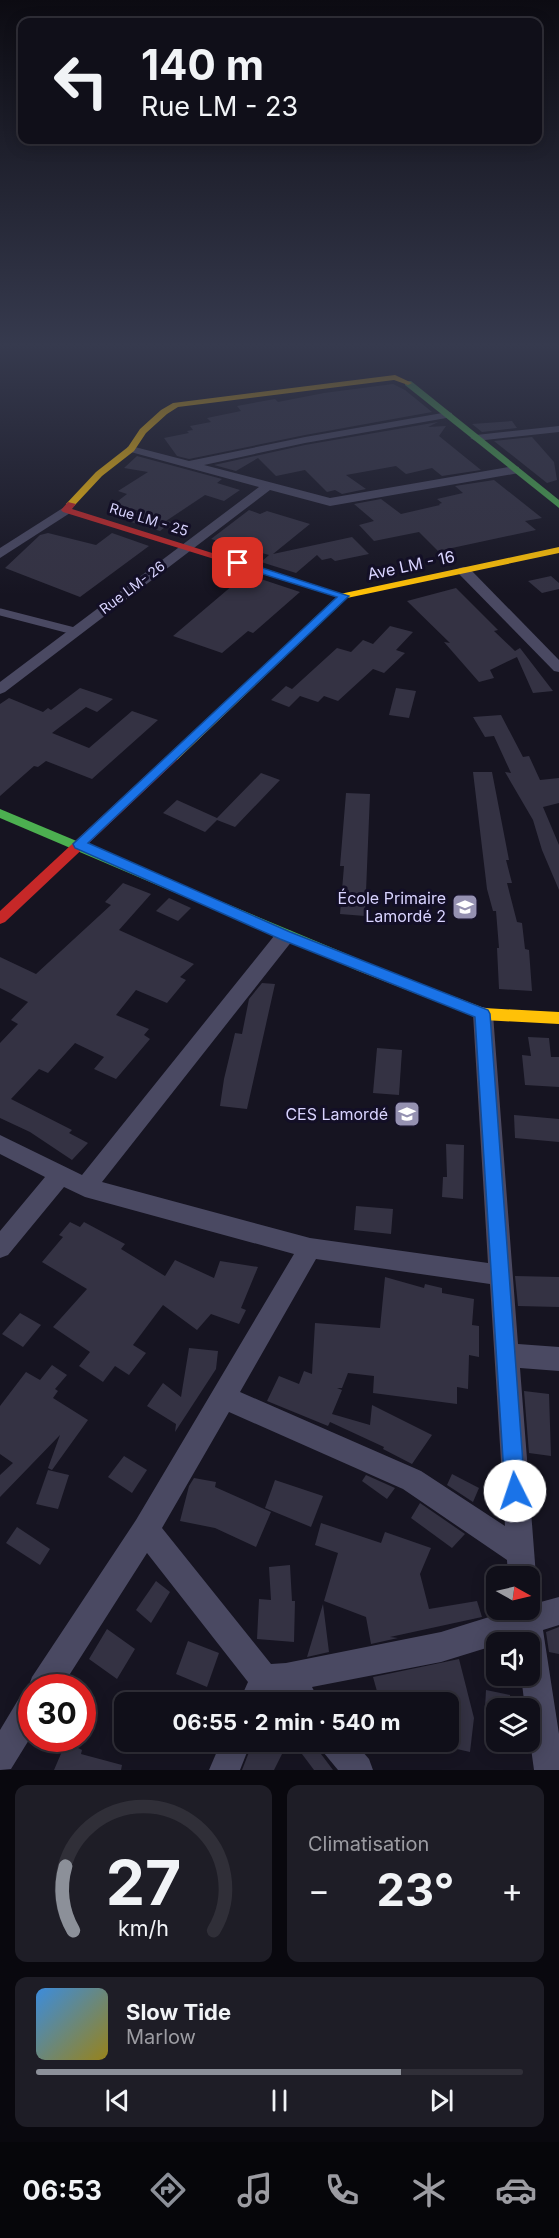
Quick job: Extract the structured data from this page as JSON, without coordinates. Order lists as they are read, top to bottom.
{
  "streets": {
    "street": ["Rue LM - 25", "Ave LM - 16", "Rue LM- 26"]
  },
  "crossings": [
    ["Rue LM - 25", "Ave LM - 16"],
    ["Rue LM - 25", "Rue LM- 26"]
  ],
  "places": {
    "school or university": ["École Primaire Lamordé 2", "CES Lamordé"]
  },
  "north": "right",
  "page": {
    "turn": ["140 m", "Rue LM - 23"],
    "limit": "30",
    "trip": "06:55 · 2 min · 540 m",
    "tile": "Climatisation",
    "heat": ["−", "23°", "+"],
    "song": ["Slow Tide", "Marlow"],
    "tabs": "06:53",
    "gauge": ["27", "km/h"]
  }
}
